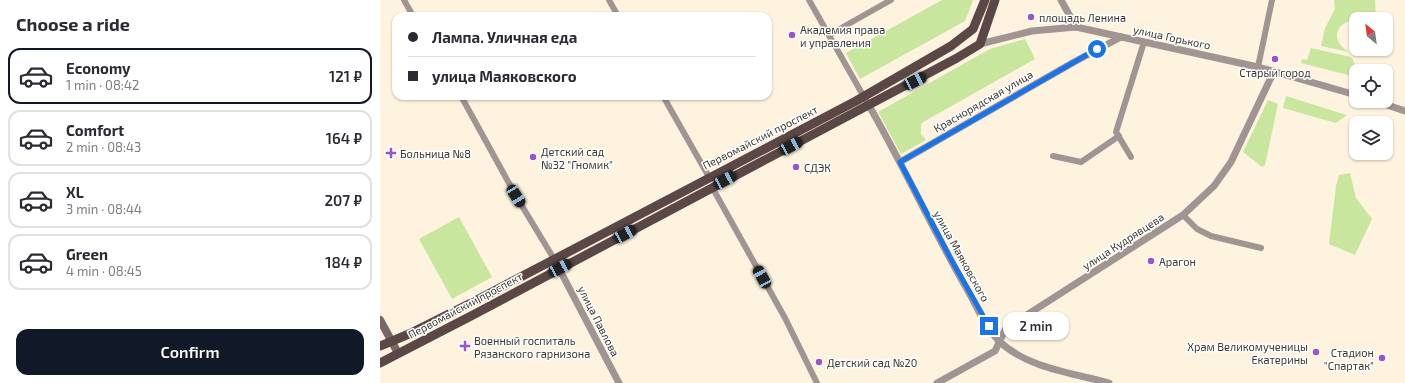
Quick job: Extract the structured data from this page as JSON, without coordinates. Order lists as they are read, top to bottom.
{
  "streets": {
    "main road": ["Первомайский проспект"],
    "street": [
      "улица Горького",
      "Краснорядская улица",
      "улица Кудрявцева",
      "улица Маяковского",
      "улица Павлова"
    ]
  },
  "crossings": [
    ["улица Горького", "Краснорядская улица"],
    ["улица Горького", "Первомайский проспект"],
    ["улица Горького", "улица Кудрявцева"],
    ["Краснорядская улица", "улица Маяковского"],
    ["Первомайский проспект", "улица Маяковского"],
    ["Первомайский проспект", "улица Павлова"],
    ["улица Кудрявцева", "улица Маяковского"]
  ],
  "places": {
    "other": [
      "площадь Ленина",
      "Академия права и управления",
      "Старый город",
      "Детский сад №32 \"Гномик\"",
      "СДЭК",
      "Арагон",
      "Храм Великомученицы Екатерины",
      "Стадион \"Спартак\"",
      "Детский сад №20"
    ],
    "health": ["Больница №8", "Военный госпиталь Рязанского гарнизона"]
  },
  "north": "top left",
  "page": {
    "heading": "Choose a ride",
    "banner": ["Лампа. Уличная еда", "улица Маяковского"],
    "list": [
      {
        "name": "Economy",
        "note": "1 min · 08:42",
        "value": "121 ₽"
      },
      {
        "name": "Comfort",
        "note": "2 min · 08:43",
        "value": "164 ₽"
      },
      {
        "name": "XL",
        "note": "3 min · 08:44",
        "value": "207 ₽"
      },
      {
        "name": "Green",
        "note": "4 min · 08:45",
        "value": "184 ₽"
      }
    ],
    "bubble": "2 min",
    "buttons": "Confirm"
  }
}
